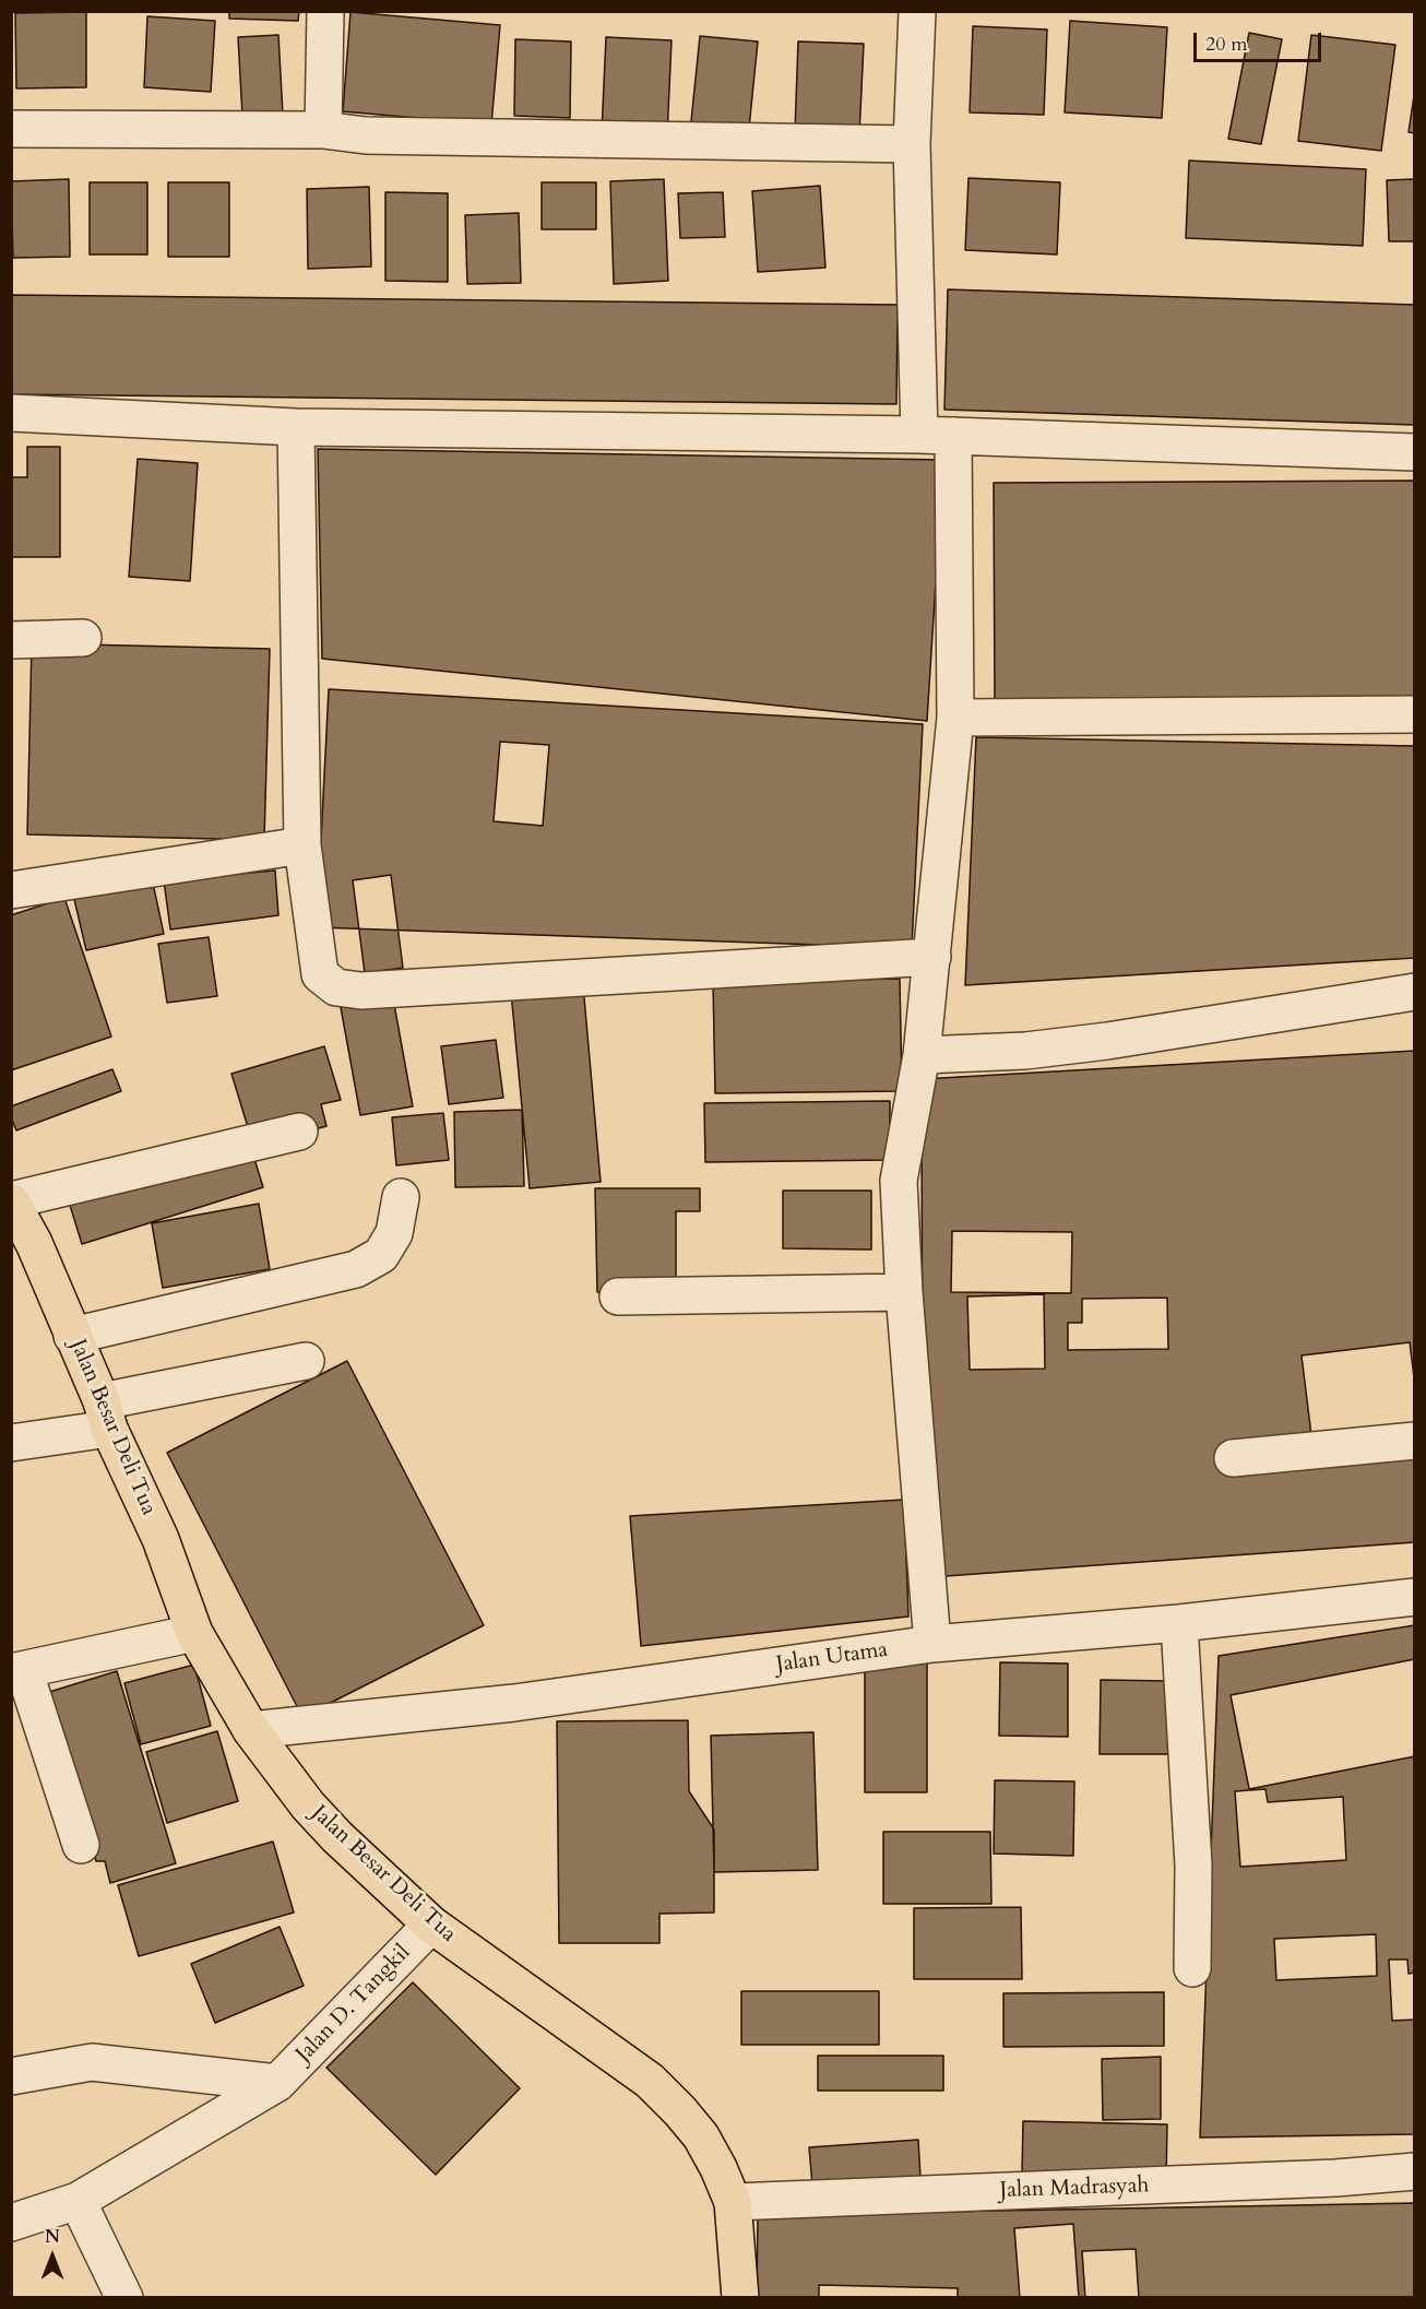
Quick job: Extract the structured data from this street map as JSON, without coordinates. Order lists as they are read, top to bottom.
{
  "streets": {
    "main road": ["Jalan Besar Deli Tua"],
    "street": ["Jalan Utama", "Jalan D. Tangkil", "Jalan Madrasyah"]
  },
  "crossings": [
    ["Jalan Besar Deli Tua", "Jalan Utama"],
    ["Jalan Besar Deli Tua", "Jalan D. Tangkil"],
    ["Jalan Besar Deli Tua", "Jalan Madrasyah"]
  ],
  "scale_bar": "20 m",
  "north": "top"
}
